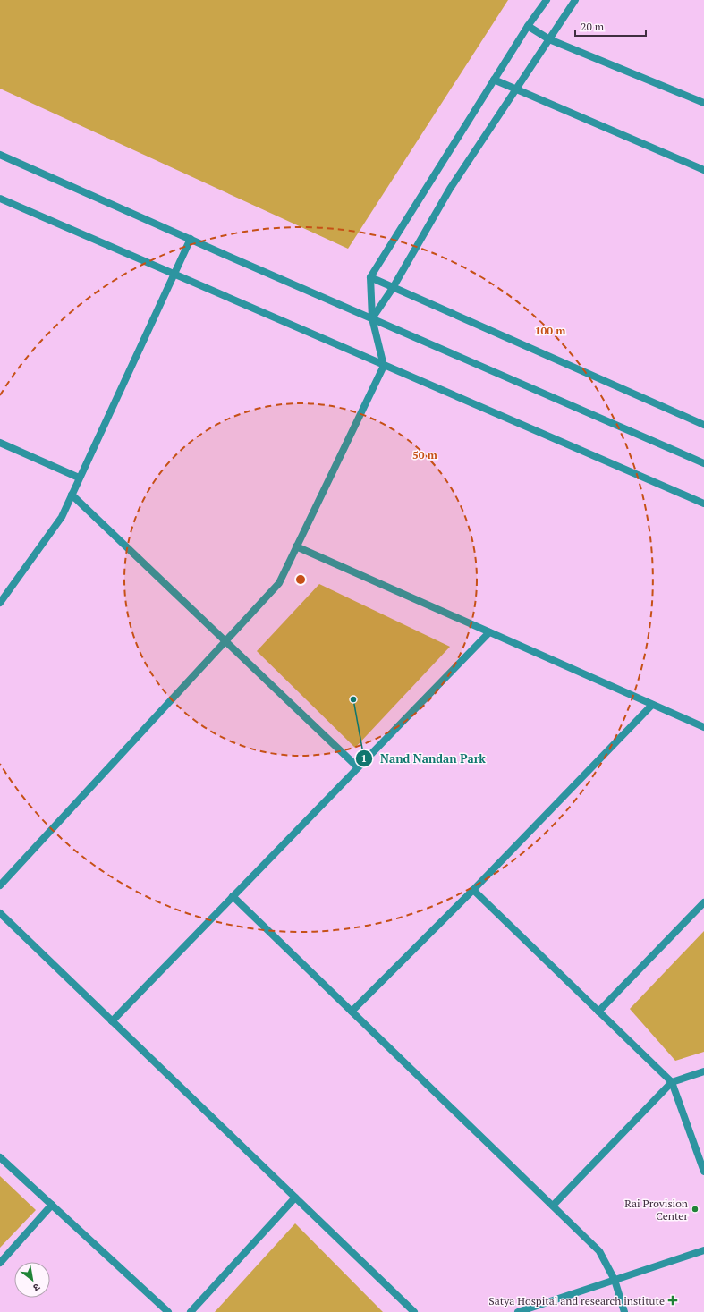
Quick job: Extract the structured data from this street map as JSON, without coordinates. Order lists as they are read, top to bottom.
{
  "places": {
    "other": ["Nand Nandan Park", "Rai Provision Center"],
    "health": ["Satya Hospital and research institute"]
  },
  "scale_bar": "20 m",
  "north": "bottom right",
  "rings": ["100 m", "50 m"]
}
